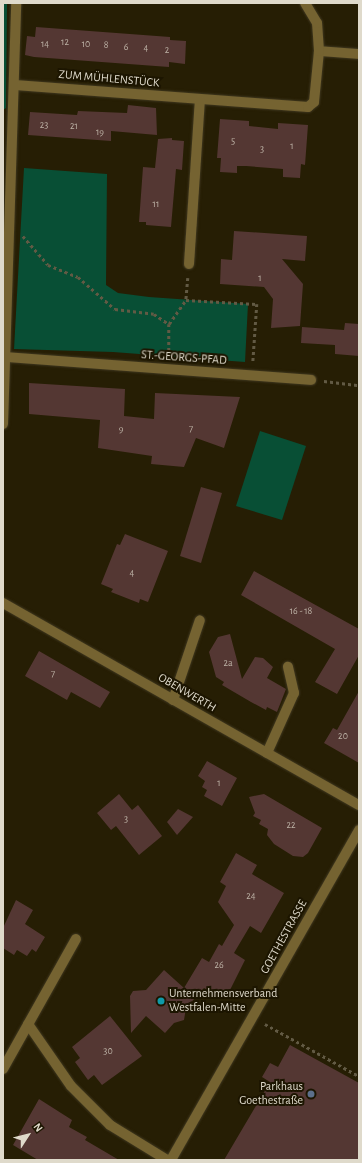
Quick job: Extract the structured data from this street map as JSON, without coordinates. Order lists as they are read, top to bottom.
{
  "streets": {
    "street": [
      "ZUM MÜHLENSTÜCK",
      "ST.-GEORGS-PFAD",
      "OBENWERTH",
      "GOETHESTRASSE"
    ]
  },
  "places": ["Unternehmensverband Westfalen-Mitte", "Parkhaus Goethestraße"],
  "house_numbers": [
    "12",
    "14",
    "10",
    "8",
    "6",
    "4",
    "2",
    "23",
    "21",
    "19",
    "5",
    "1",
    "3",
    "11",
    "1",
    "9",
    "7",
    "4",
    "16 - 18",
    "2a",
    "7",
    "20",
    "1",
    "3",
    "22",
    "24",
    "26",
    "30"
  ],
  "north": "top right"
}
